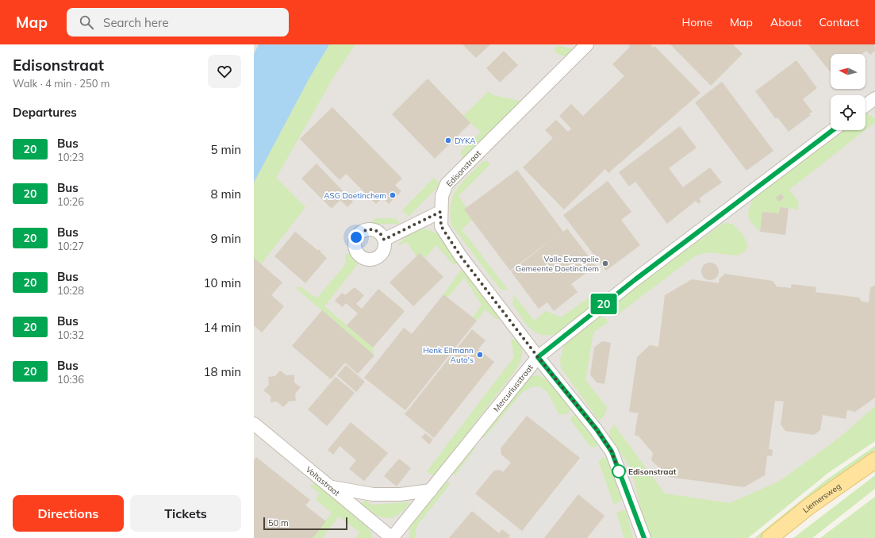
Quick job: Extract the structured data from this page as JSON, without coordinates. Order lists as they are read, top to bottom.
{
  "streets": {
    "main road": ["Liemersweg"],
    "street": ["Edisonstraat", "Mercuriusstraat", "Voltastraat"]
  },
  "crossings": [
    ["Edisonstraat", "Mercuriusstraat"],
    ["Mercuriusstraat", "Voltastraat"]
  ],
  "places": [
    "DYKA",
    "ASG Doetinchem",
    "Volle Evangelie Gemeente Doetinchem",
    "Henk Ellmann Auto's",
    "Edisonstraat"
  ],
  "lines": ["bus line 20"],
  "scale_bar": "50 m",
  "north": "left",
  "page": {
    "header": "Map",
    "search": "Search here",
    "nav": [
      "Home",
      "Map",
      "About",
      "Contact"
    ],
    "heading": [
      ["Edisonstraat", "Walk · 4 min · 250 m"],
      "Departures"
    ],
    "on_map": "20",
    "list": [
      {
        "mark": "20",
        "name": "Bus",
        "note": "10:23",
        "value": "5 min"
      },
      {
        "mark": "20",
        "name": "Bus",
        "note": "10:26",
        "value": "8 min"
      },
      {
        "mark": "20",
        "name": "Bus",
        "note": "10:27",
        "value": "9 min"
      },
      {
        "mark": "20",
        "name": "Bus",
        "note": "10:28",
        "value": "10 min"
      },
      {
        "mark": "20",
        "name": "Bus",
        "note": "10:32",
        "value": "14 min"
      },
      {
        "mark": "20",
        "name": "Bus",
        "note": "10:36",
        "value": "18 min"
      }
    ],
    "buttons": ["Directions", "Tickets"],
    "scale": "50 m"
  }
}
